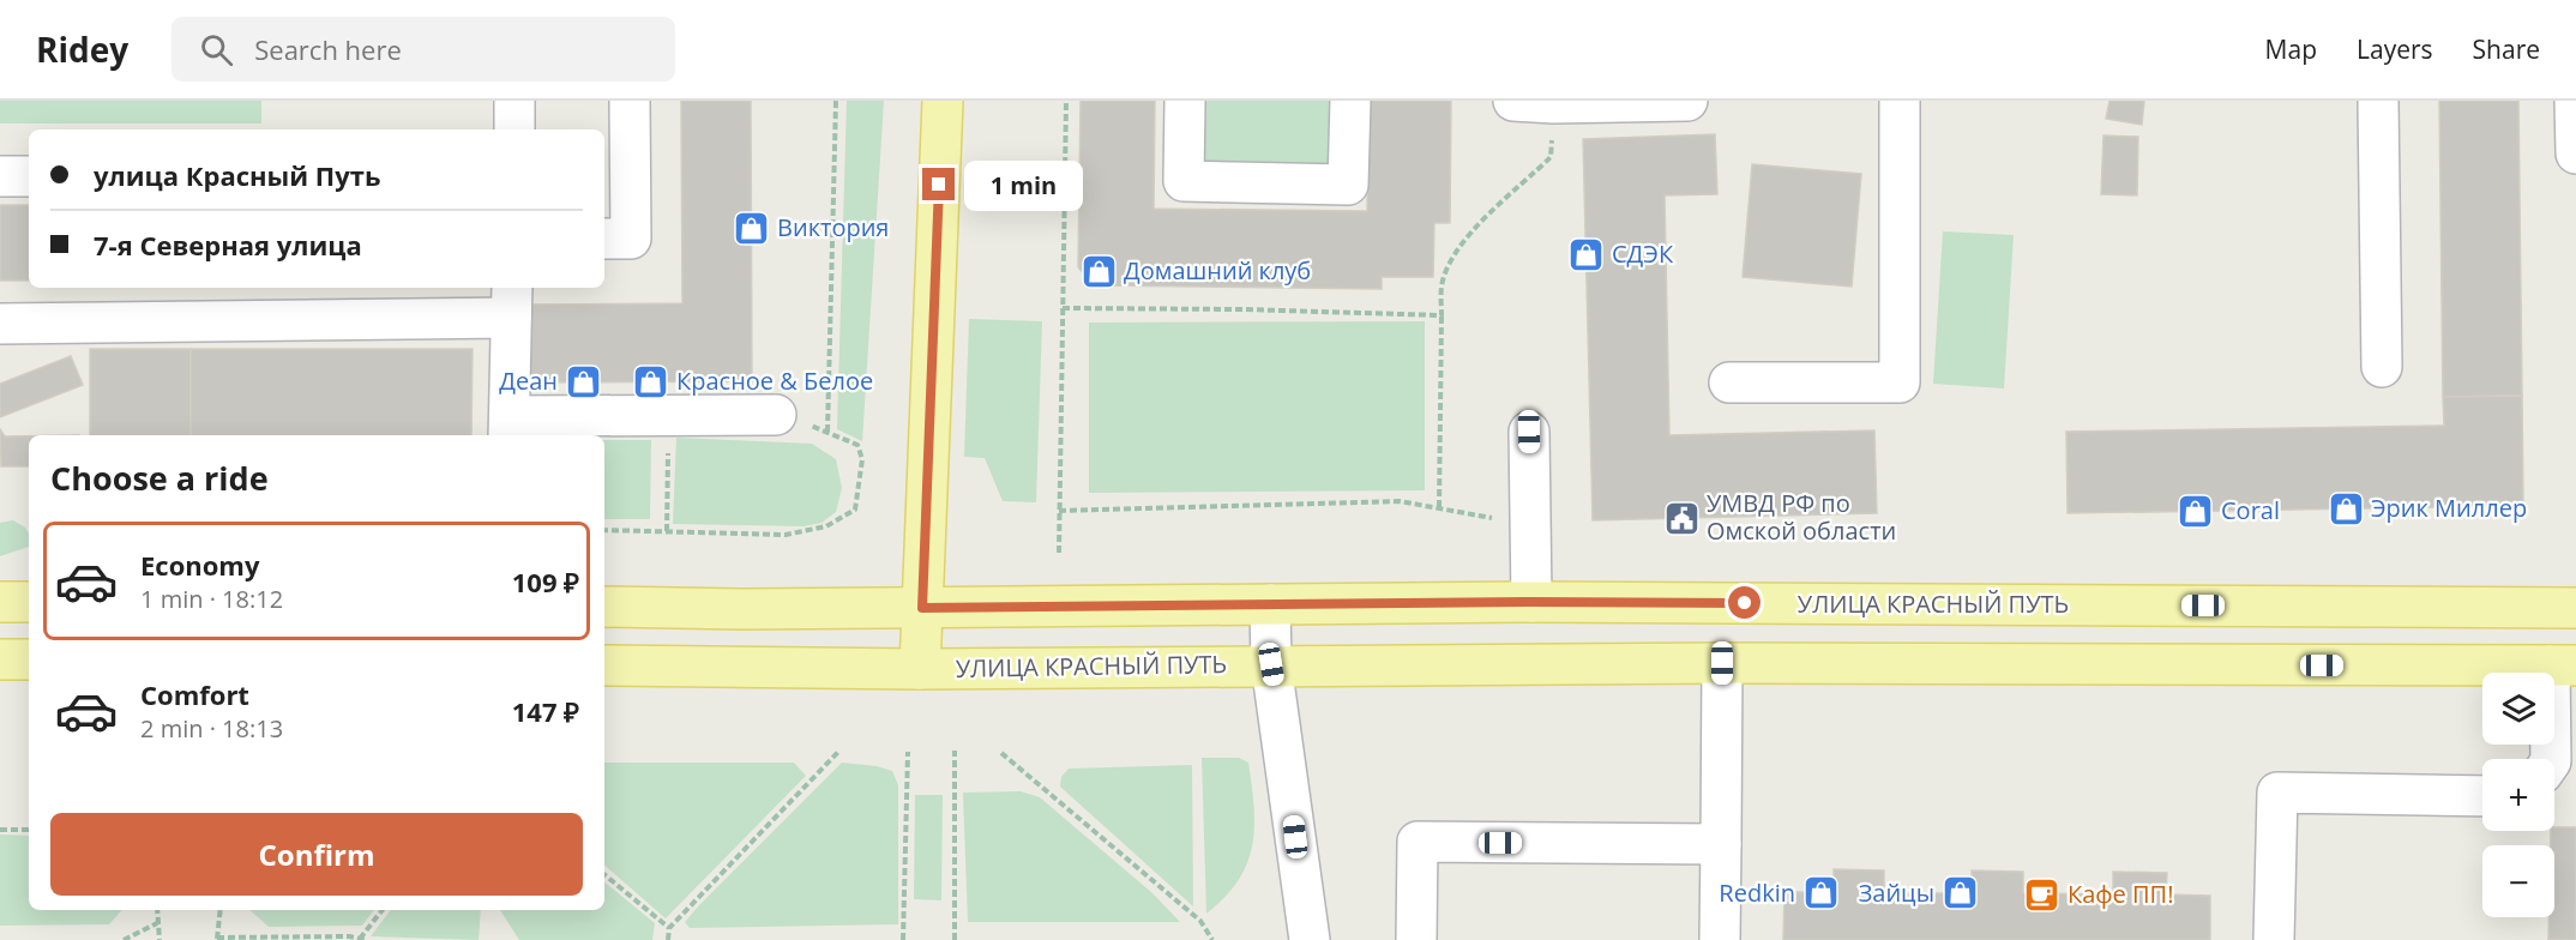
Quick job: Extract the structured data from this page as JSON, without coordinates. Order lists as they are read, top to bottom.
{
  "streets": {
    "main road": ["УЛИЦА КРАСНЫЙ ПУТЬ"]
  },
  "places": {
    "shop": [
      "Виктория",
      "СДЭК",
      "Домашний клуб",
      "Деан",
      "Красное & Белое",
      "Эрик Миллер",
      "Coral",
      "Redkin",
      "Зайцы"
    ],
    "public building": ["УМВД РФ по Омской области"],
    "cafe": ["Кафе ПП!"]
  },
  "page": {
    "header": "Ridey",
    "search": "Search here",
    "nav": ["Map", "Layers", "Share"],
    "banner": ["улица Красный Путь", "7-я Северная улица"],
    "bubble": "1 min",
    "heading": "Choose a ride",
    "list": [
      {
        "name": "Economy",
        "note": "1 min · 18:12",
        "value": "109 ₽"
      },
      {
        "name": "Comfort",
        "note": "2 min · 18:13",
        "value": "147 ₽"
      }
    ],
    "map_buttons": ["+", "−"],
    "buttons": "Confirm"
  }
}
